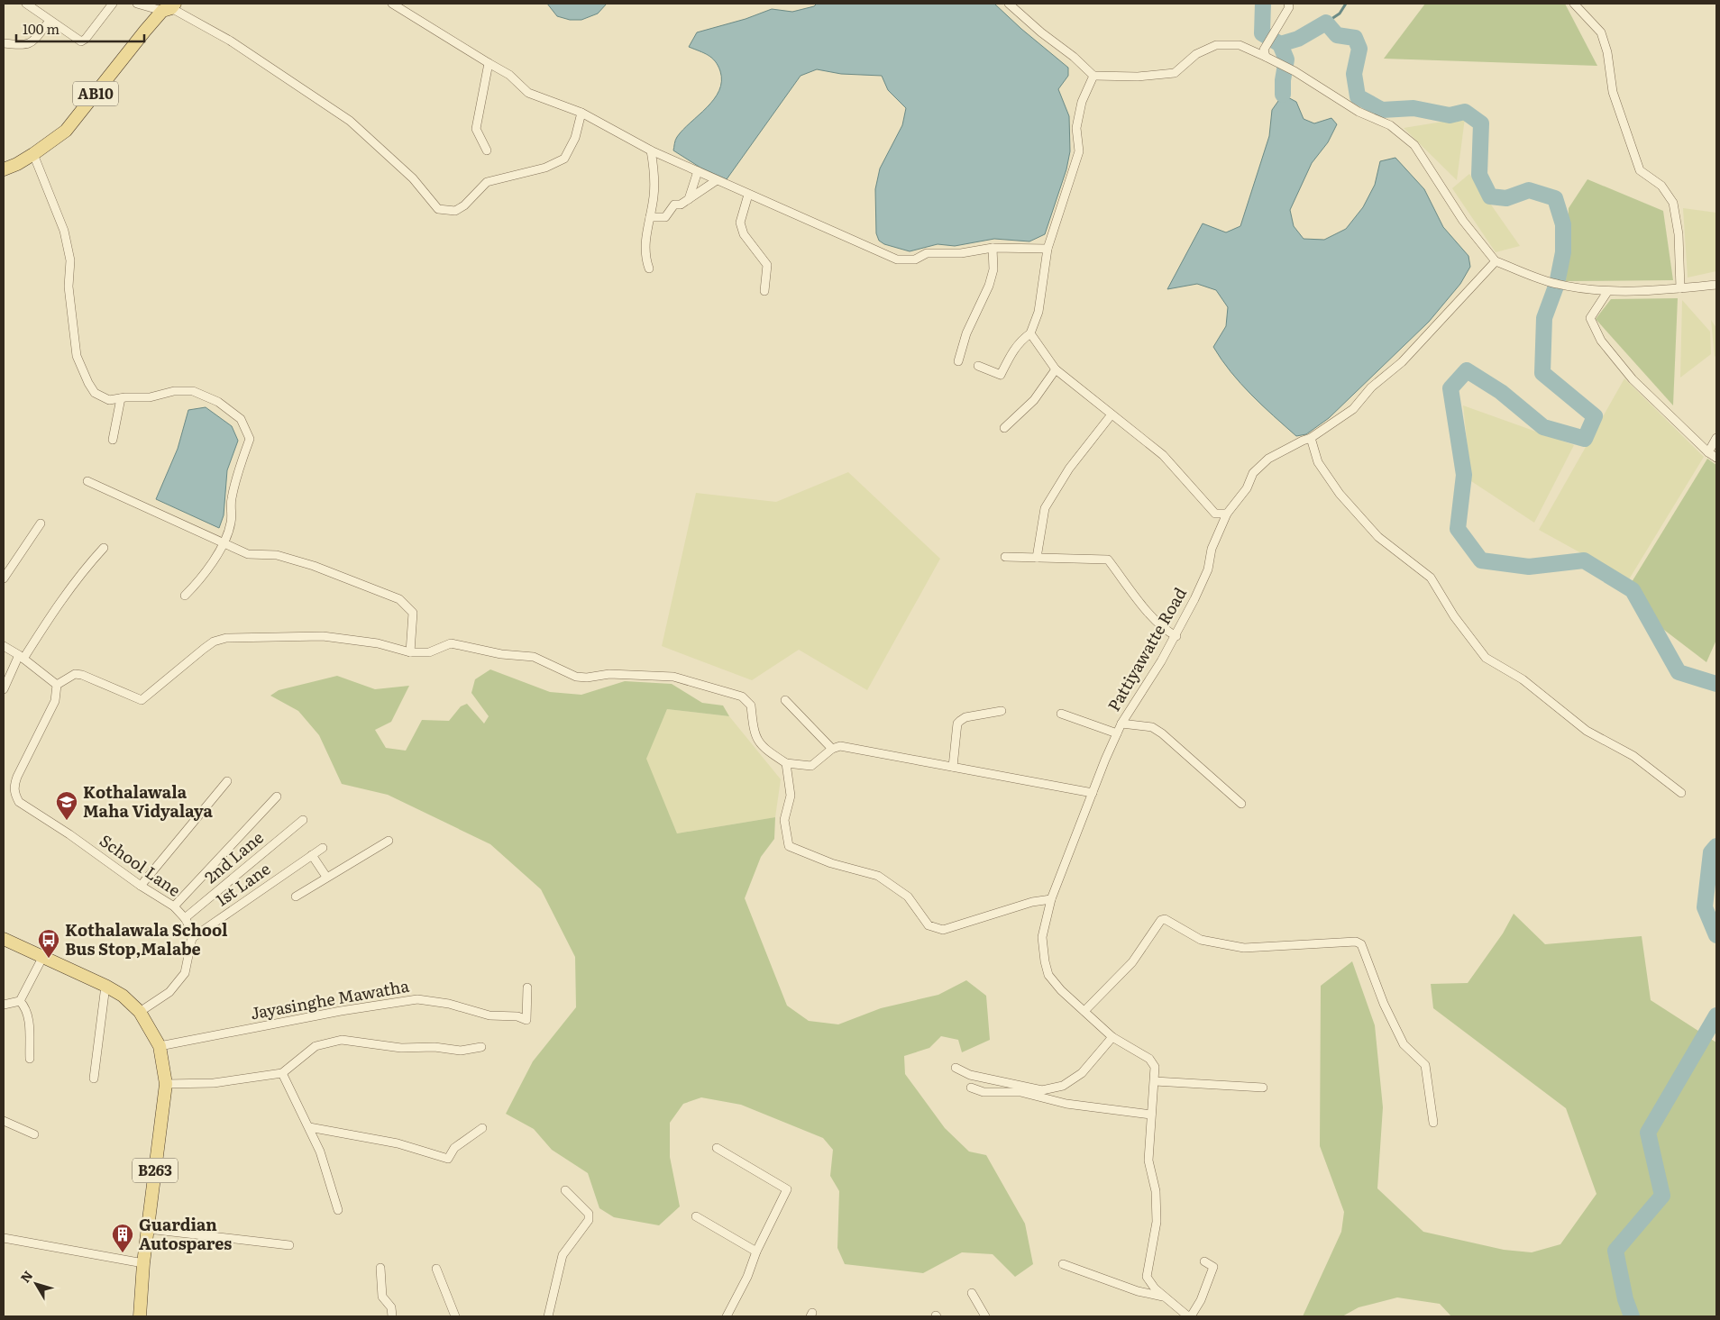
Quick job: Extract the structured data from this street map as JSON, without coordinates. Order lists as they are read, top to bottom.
{
  "streets": {
    "main road": ["AB10", "B263"],
    "street": [
      "Pattiyawatte Road",
      "2nd Lane",
      "School Lane",
      "1st Lane",
      "Jayasinghe Mawatha"
    ]
  },
  "crossings": [
    ["2nd Lane", "School Lane"],
    ["School Lane", "1st Lane"],
    ["Jayasinghe Mawatha", "B263"]
  ],
  "places": {
    "school or university": ["Kothalawala Maha Vidyalaya"],
    "bus stop": ["Kothalawala School Bus Stop,Malabe"],
    "building": ["Guardian Autospares"]
  },
  "scale_bar": "100 m",
  "north": "top left"
}
